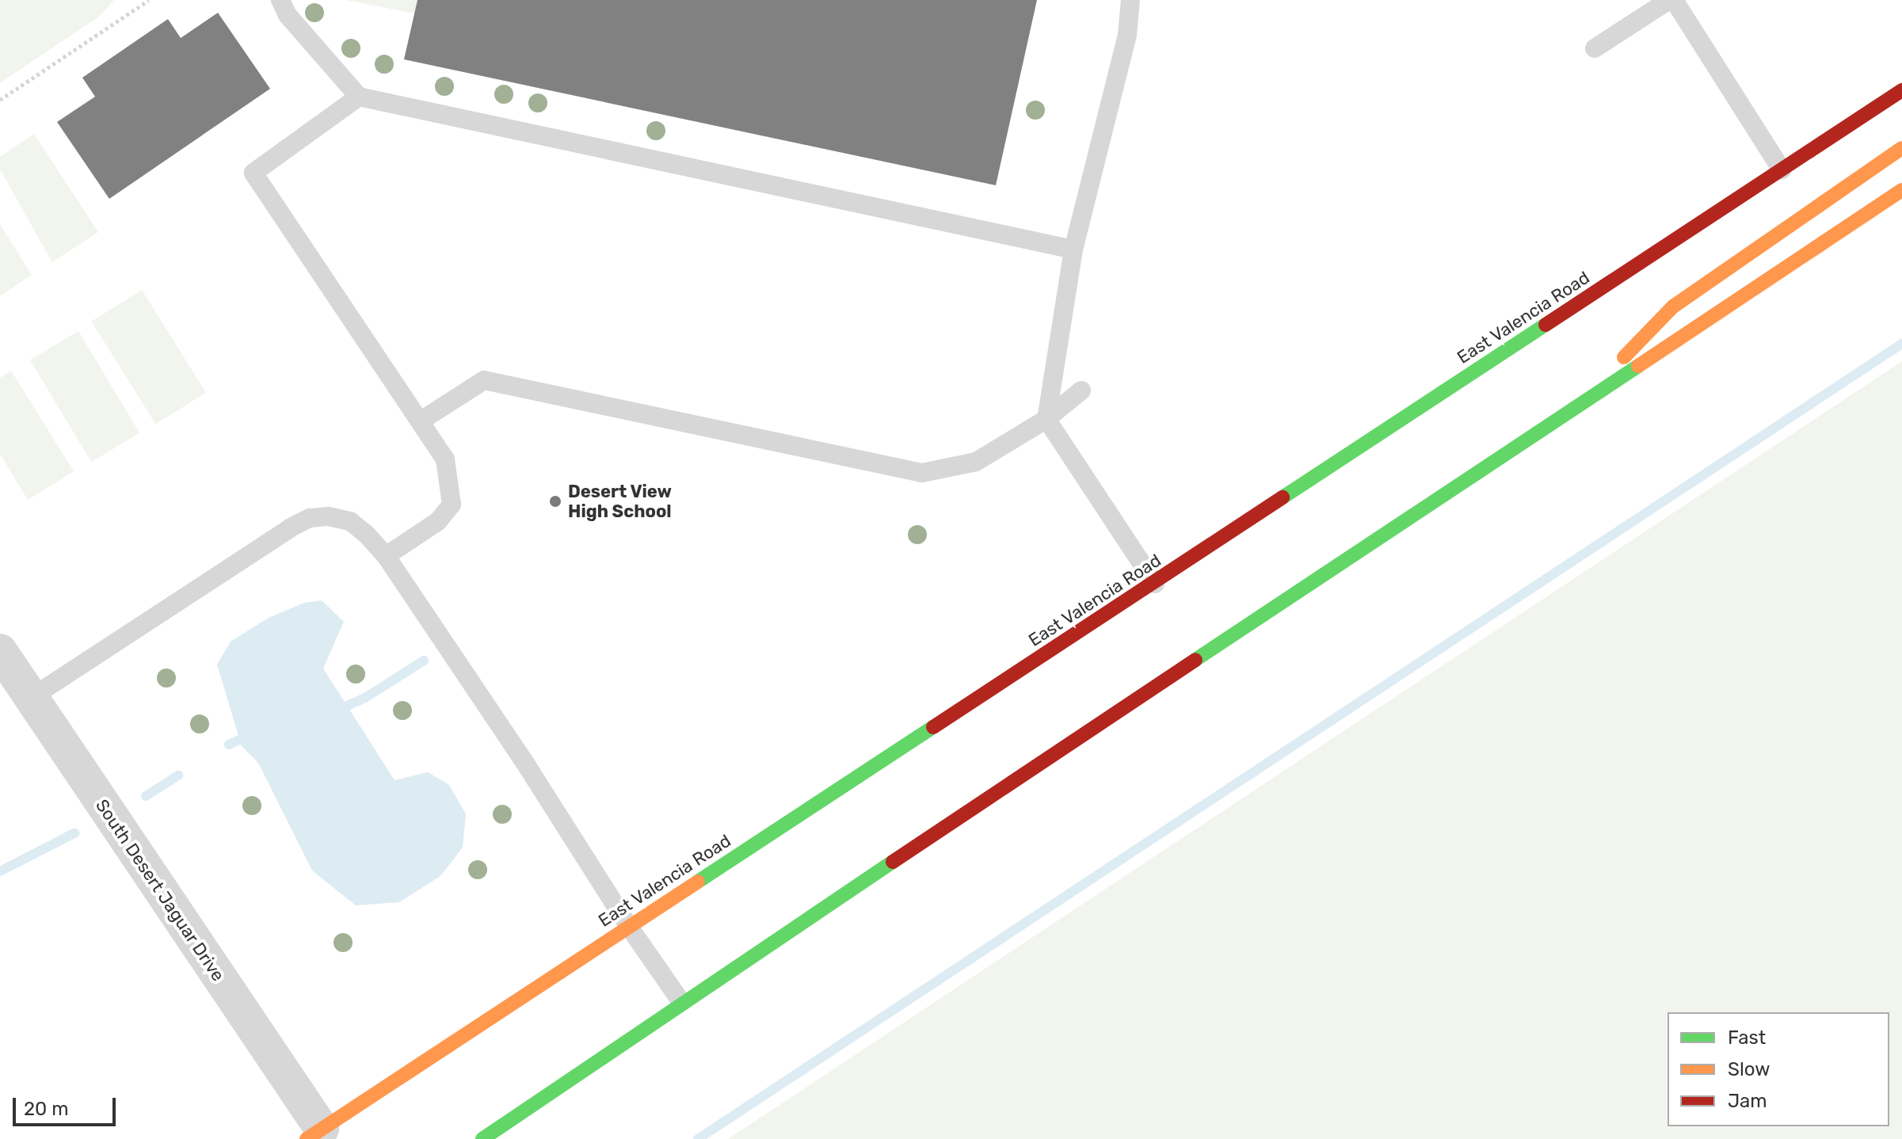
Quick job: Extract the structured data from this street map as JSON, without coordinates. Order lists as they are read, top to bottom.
{
  "streets": {
    "main road": ["East Valencia Road"],
    "street": ["South Desert Jaguar Drive"]
  },
  "crossings": [
    ["East Valencia Road", "South Desert Jaguar Drive"]
  ],
  "places": ["Desert View High School"],
  "legend": ["Fast", "Slow", "Jam"],
  "scale_bar": "20 m"
}
